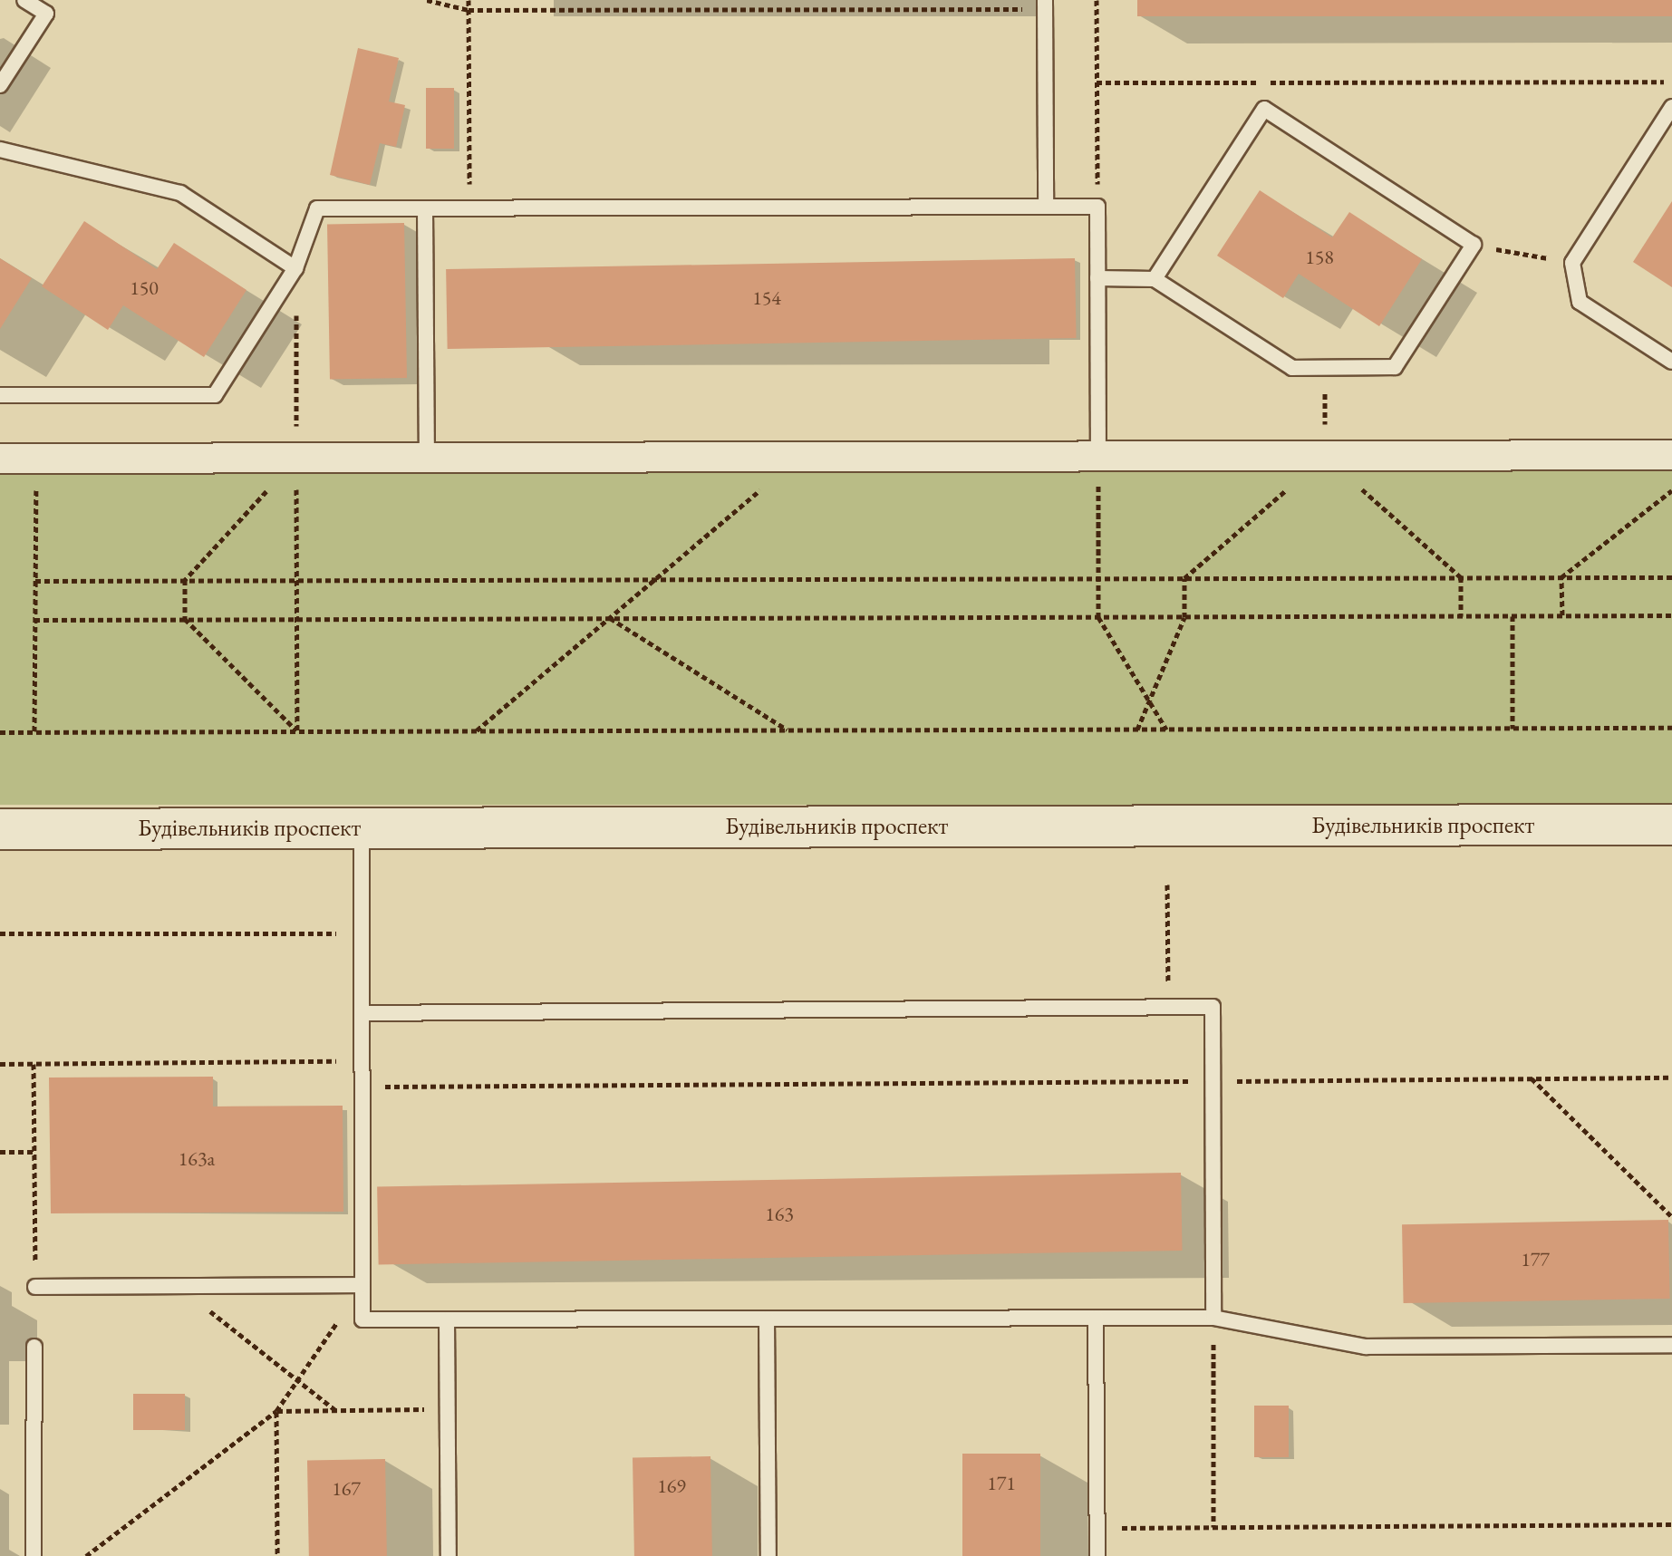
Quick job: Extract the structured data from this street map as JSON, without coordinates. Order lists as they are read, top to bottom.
{
  "streets": {
    "main road": ["Будівельників проспект"]
  },
  "house_numbers": [
    "158",
    "150",
    "154",
    "163а",
    "163",
    "177",
    "171",
    "169",
    "167"
  ]
}
